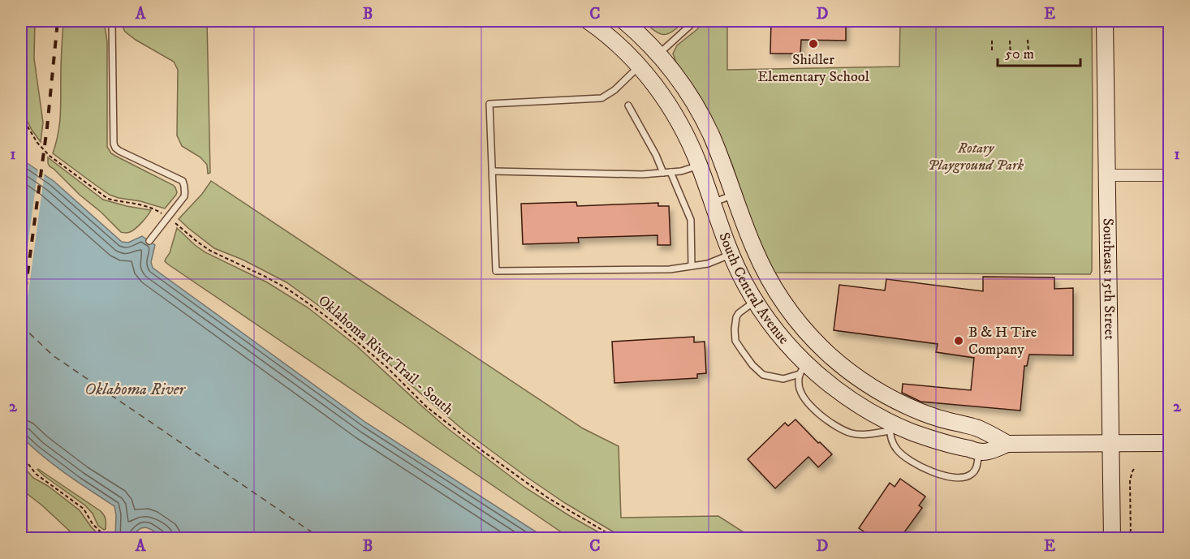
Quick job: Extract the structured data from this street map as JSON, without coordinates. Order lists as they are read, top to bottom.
{
  "streets": {
    "main road": ["Southeast 15th Street", "South Central Avenue"],
    "path": ["Oklahoma River Trail - South"]
  },
  "crossings": [
    ["Southeast 15th Street", "South Central Avenue"]
  ],
  "water": ["Oklahoma River"],
  "parks": ["Rotary Playground Park"],
  "places": ["Shidler Elementary School", "B & H Tire Company"],
  "scale_bar": "50 m",
  "grid": {
    "columns": [
      "A",
      "B",
      "C",
      "D",
      "E"
    ],
    "rows": ["1", "2"]
  }
}
